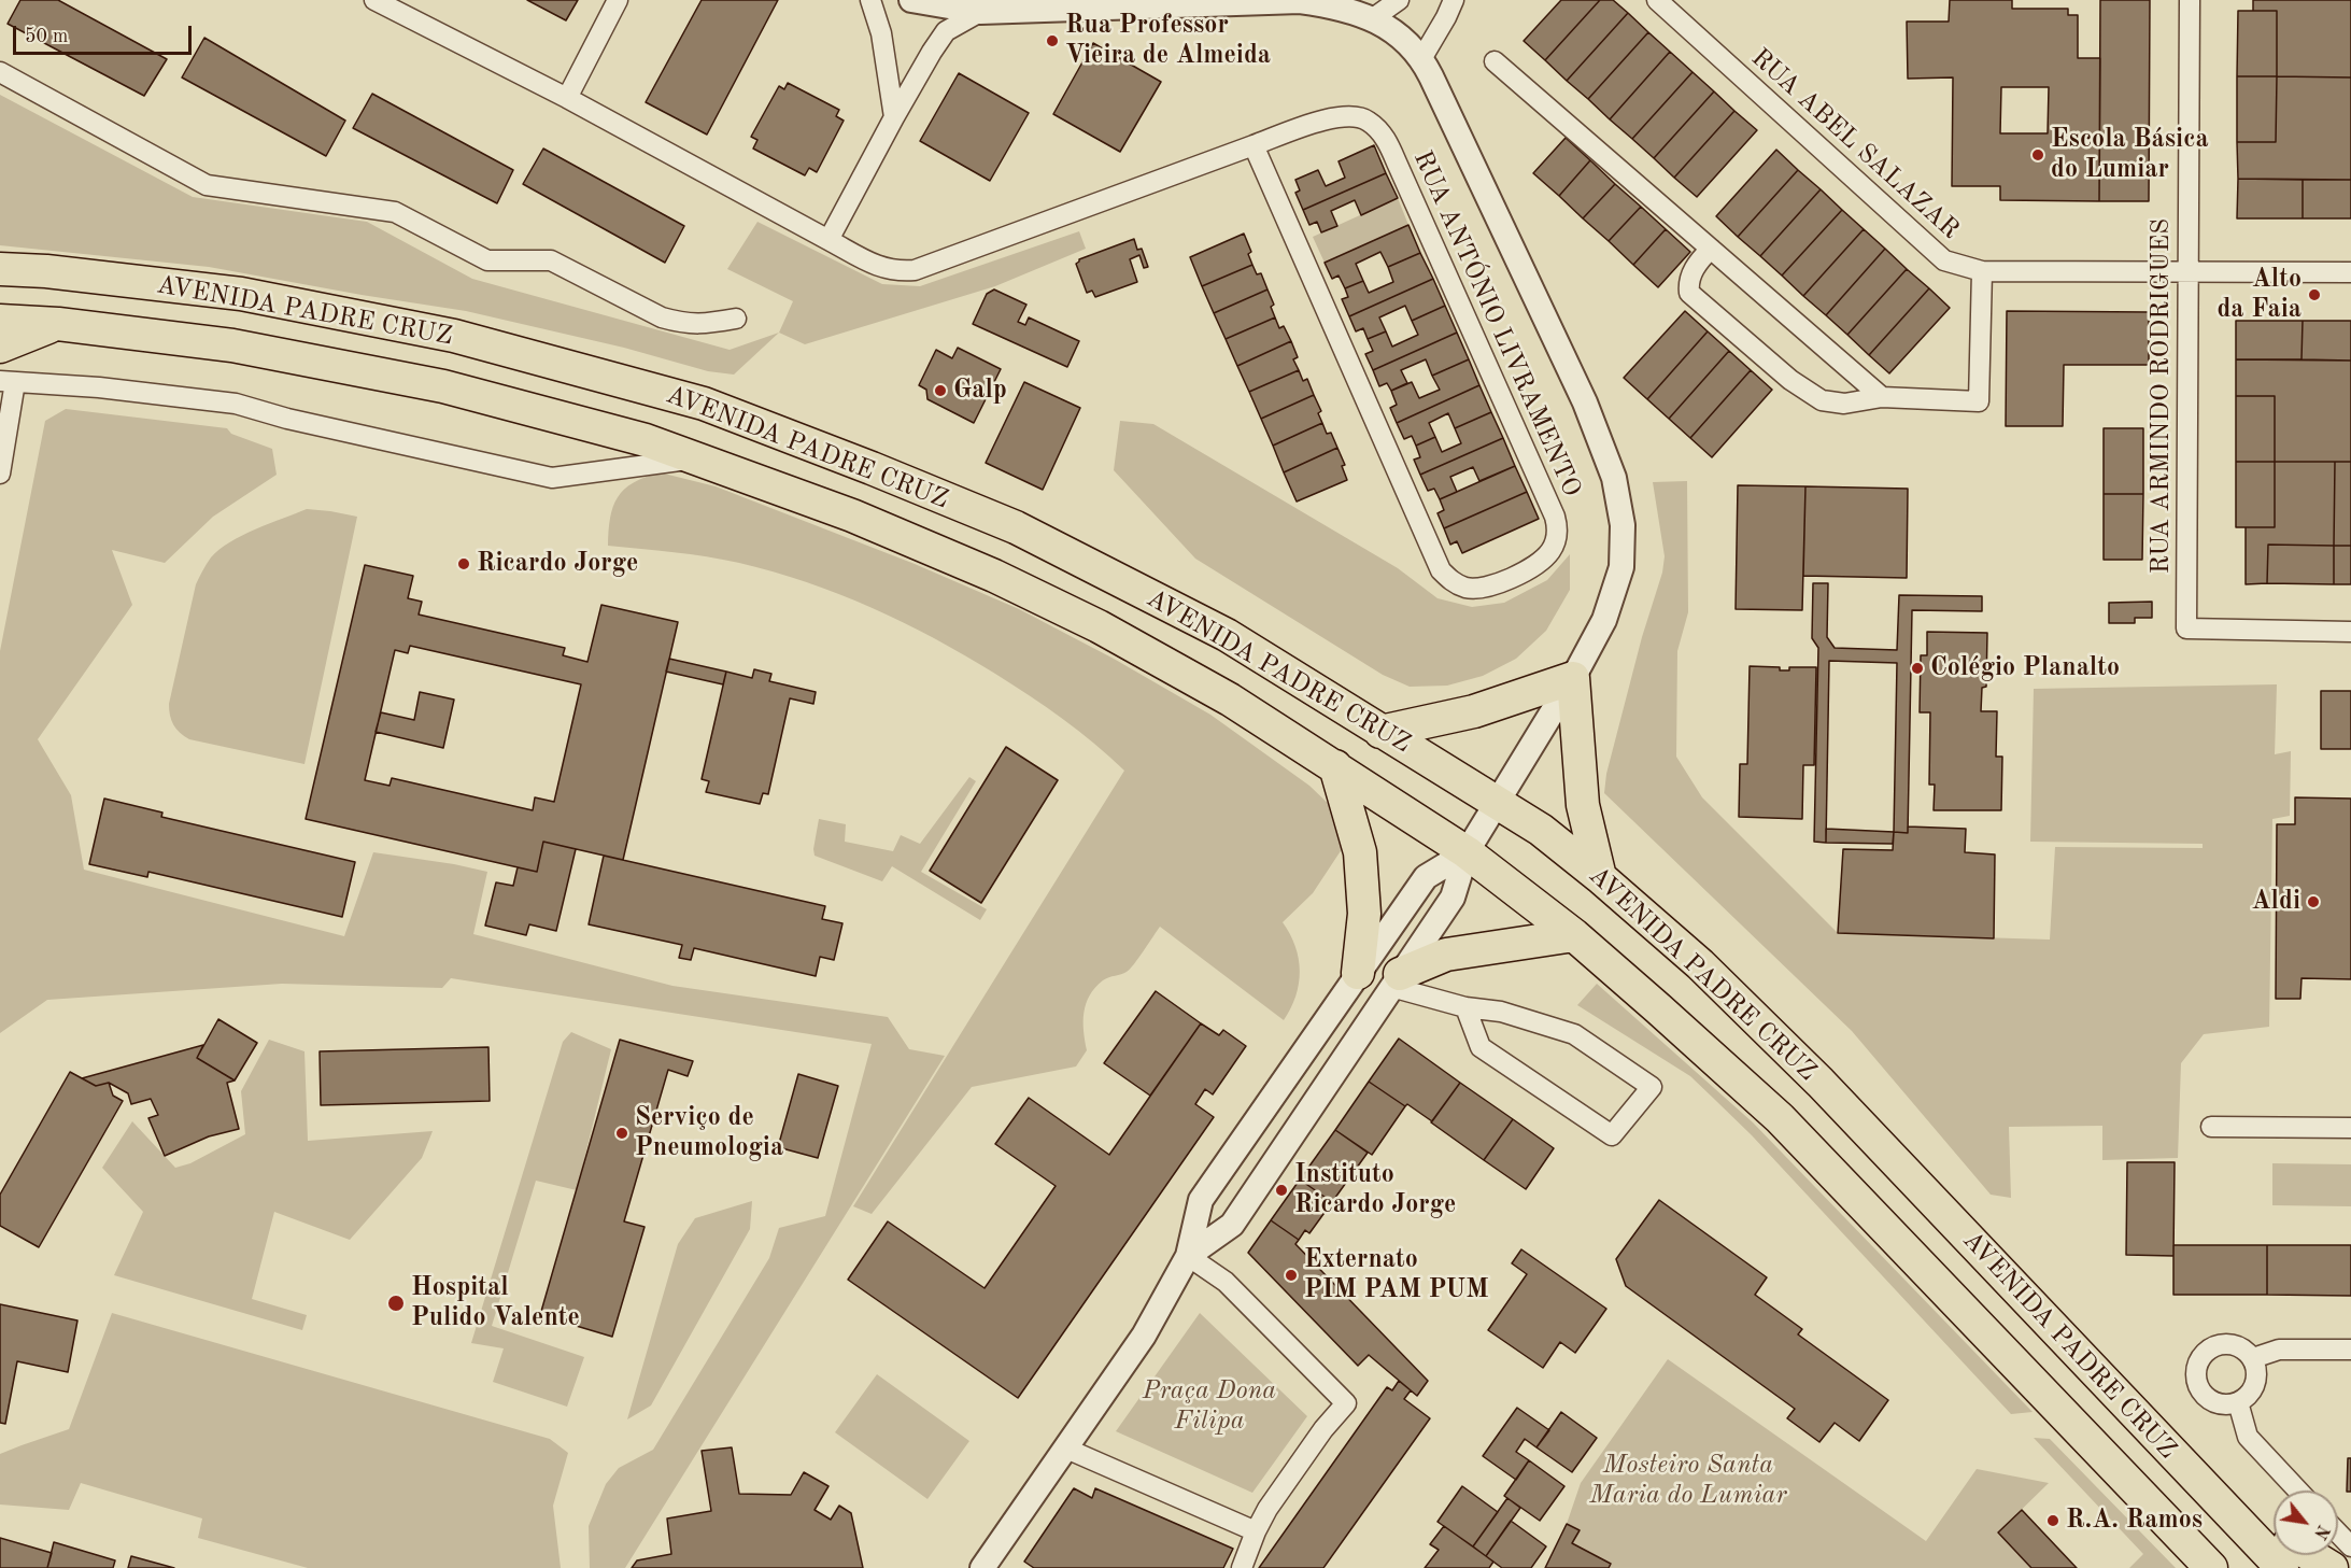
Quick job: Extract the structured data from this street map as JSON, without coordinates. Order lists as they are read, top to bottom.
{
  "streets": {
    "highway": ["AVENIDA PADRE CRUZ"],
    "street": ["RUA ABEL SALAZAR", "RUA ANTÓNIO LIVRAMENTO", "RUA ARMINDO RODRIGUES"]
  },
  "crossings": [
    ["RUA ABEL SALAZAR", "RUA ARMINDO RODRIGUES"]
  ],
  "parks": ["Praça Dona Filipa", "Mosteiro Santa Maria do Lumiar"],
  "places": [
    "Rua Professor Vieira de Almeida",
    "Escola Básica do Lumiar",
    "Alto da Faia",
    "Galp",
    "Ricardo Jorge",
    "Colégio Planalto",
    "Aldi",
    "Serviço de Pneumologia",
    "Instituto Ricardo Jorge",
    "Externato PIM PAM PUM",
    "Hospital Pulido Valente",
    "R.A. Ramos"
  ],
  "scale_bar": "50 m",
  "north": "bottom right"
}
